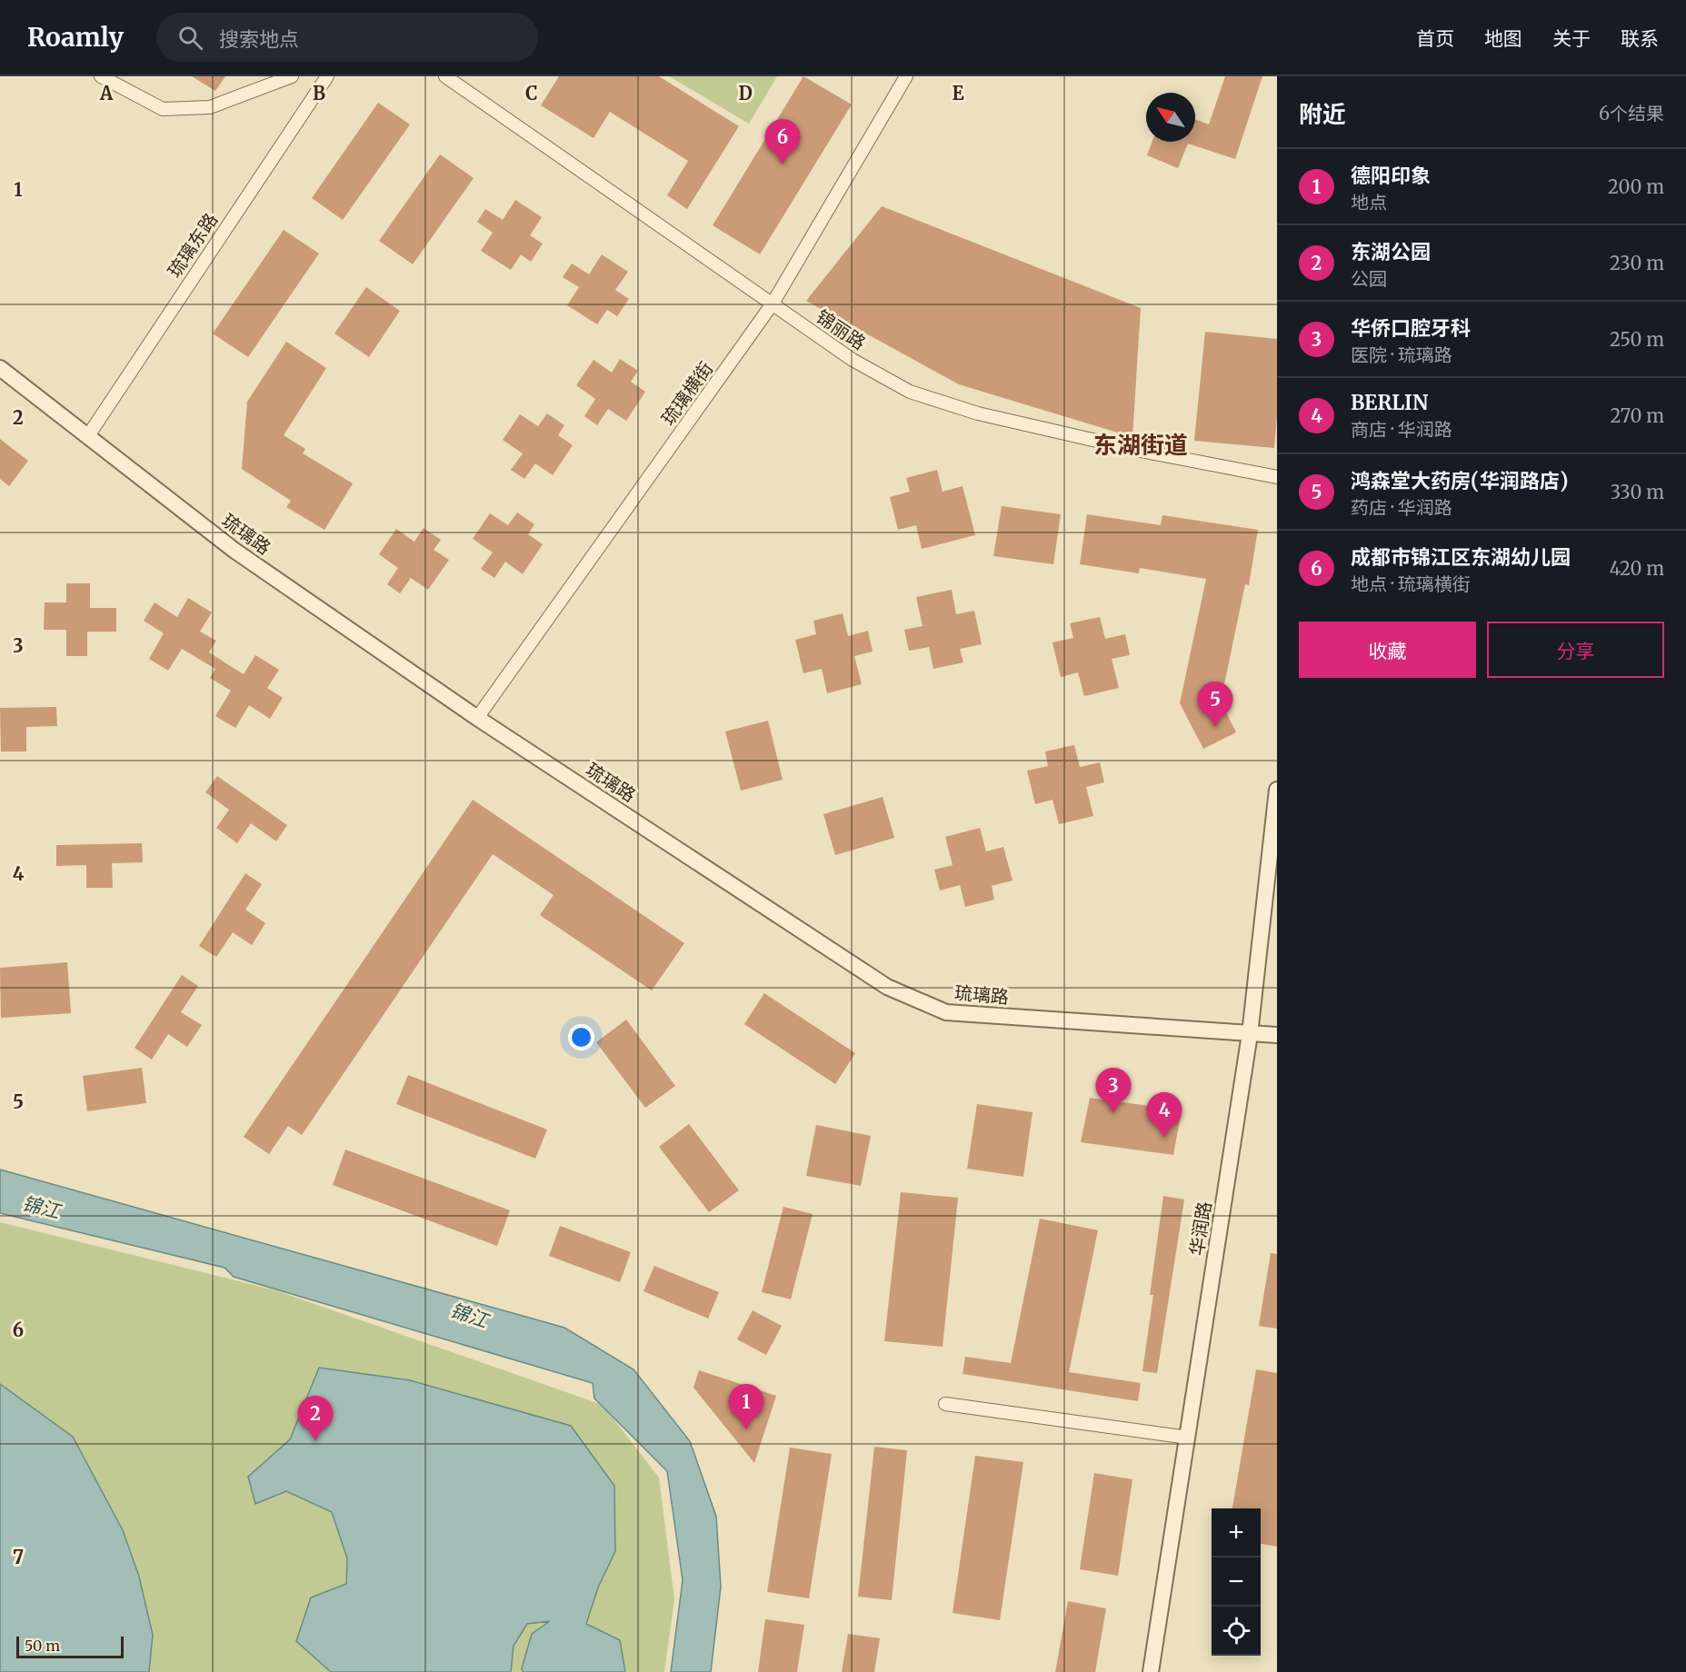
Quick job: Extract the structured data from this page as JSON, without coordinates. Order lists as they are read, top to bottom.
{
  "streets": {
    "street": [
      "琉璃东路",
      "锦丽路",
      "琉璃横街",
      "琉璃路",
      "华润路"
    ]
  },
  "crossings": [
    ["琉璃东路", "琉璃路"],
    ["锦丽路", "琉璃横街"],
    ["琉璃横街", "琉璃路"],
    ["琉璃路", "华润路"]
  ],
  "districts": ["东湖街道"],
  "water": ["锦江"],
  "scale_bar": "50 m",
  "north": "top left",
  "page": {
    "header": "Roamly",
    "search": "搜索地点",
    "nav": [
      "首页",
      "地图",
      "关于",
      "联系"
    ],
    "heading": ["附近", "6个结果"],
    "pins": [
      "6",
      "5",
      "3",
      "4",
      "1",
      "2"
    ],
    "list": [
      {
        "mark": "1",
        "name": "德阳印象",
        "note": "地点",
        "value": "200 m"
      },
      {
        "mark": "2",
        "name": "东湖公园",
        "note": "公园",
        "value": "230 m"
      },
      {
        "mark": "3",
        "name": "华侨口腔牙科",
        "note": "医院 · 琉璃路",
        "value": "250 m"
      },
      {
        "mark": "4",
        "name": "BERLIN",
        "note": "商店 · 华润路",
        "value": "270 m"
      },
      {
        "mark": "5",
        "name": "鸿森堂大药房(华润路店)",
        "note": "药店 · 华润路",
        "value": "330 m"
      },
      {
        "mark": "6",
        "name": "成都市锦江区东湖幼儿园",
        "note": "地点 · 琉璃横街",
        "value": "420 m"
      }
    ],
    "buttons": ["收藏", "分享"],
    "map_buttons": ["+", "−"],
    "scale": "50 m"
  },
  "grid": {
    "columns": [
      "A",
      "B",
      "C",
      "D",
      "E"
    ],
    "rows": [
      "1",
      "2",
      "3",
      "4",
      "5",
      "6",
      "7"
    ]
  }
}
